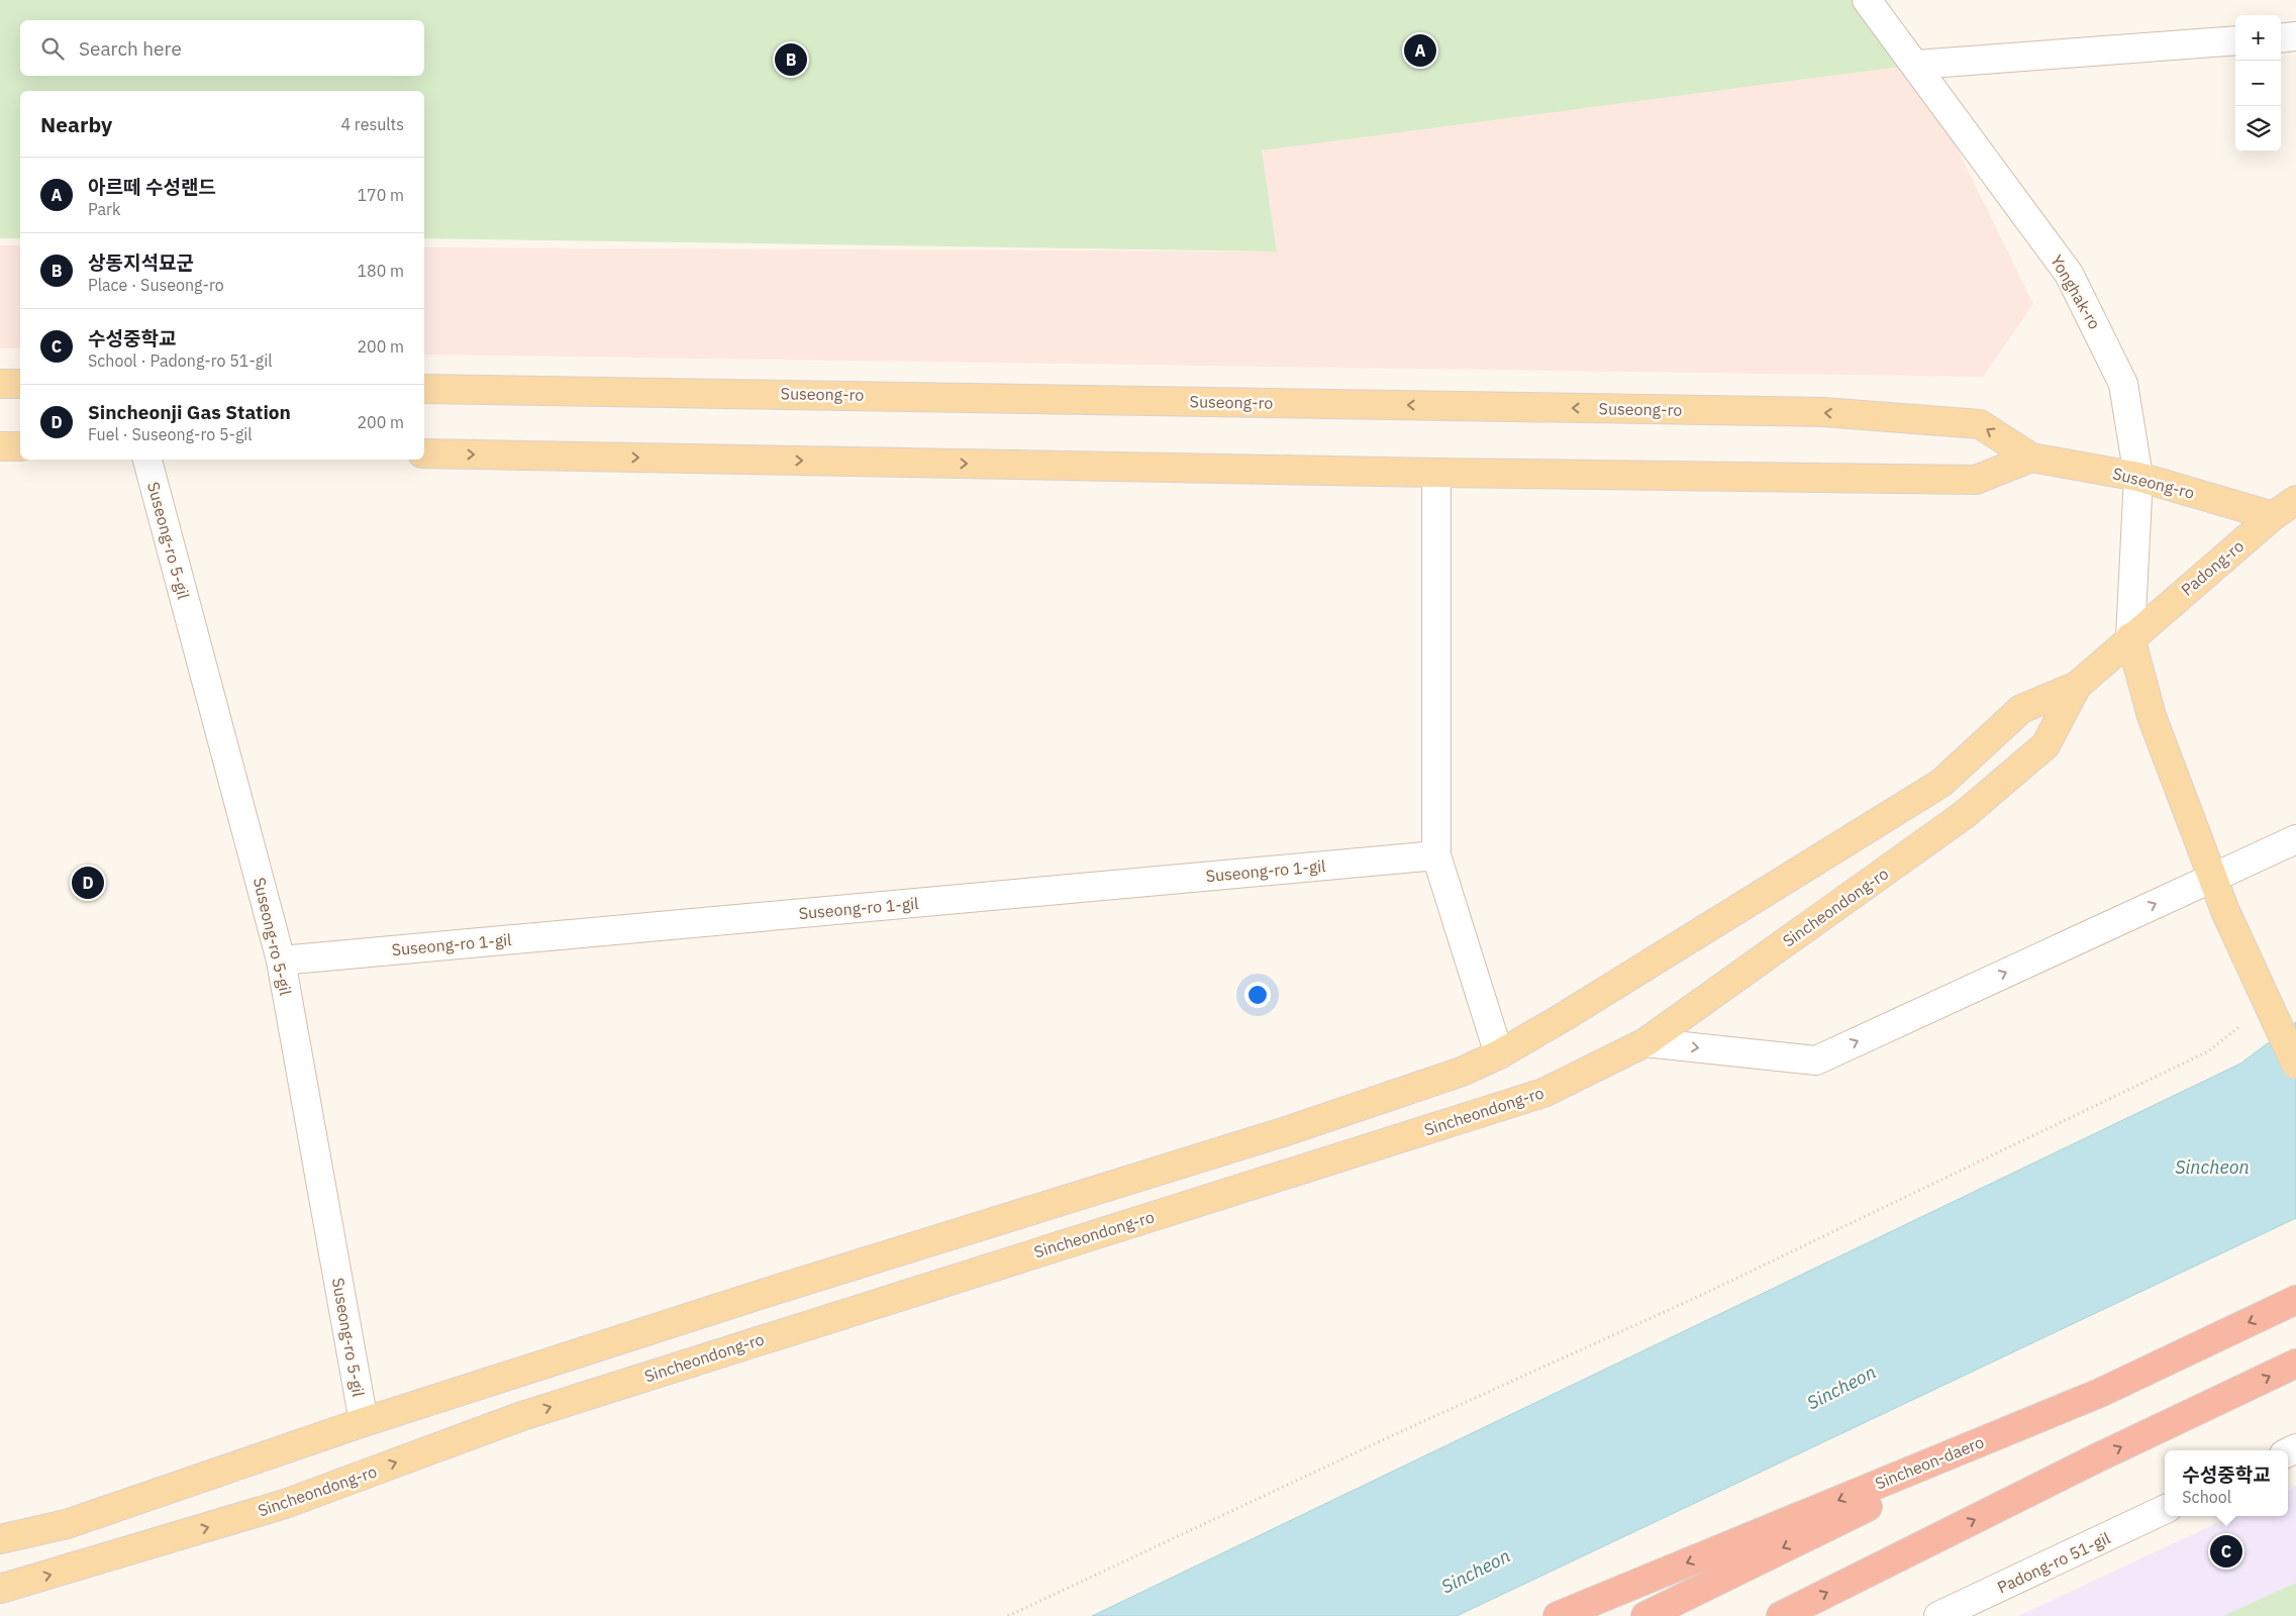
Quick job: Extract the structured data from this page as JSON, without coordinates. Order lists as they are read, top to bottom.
{
  "streets": {
    "highway": ["Sincheon-daero"],
    "main road": ["Suseong-ro", "Padong-ro", "Sincheondong-ro"],
    "street": [
      "Yonghak-ro",
      "Suseong-ro 5-gil",
      "Suseong-ro 1-gil",
      "Padong-ro 51-gil"
    ]
  },
  "crossings": [
    ["Yonghak-ro", "Suseong-ro"],
    ["Yonghak-ro", "Padong-ro"],
    ["Yonghak-ro", "Sincheondong-ro"],
    ["Suseong-ro", "Padong-ro"],
    ["Suseong-ro 5-gil", "Suseong-ro 1-gil"],
    ["Suseong-ro 5-gil", "Sincheondong-ro"],
    ["Padong-ro", "Sincheondong-ro"]
  ],
  "water": ["Sincheon"],
  "page": {
    "map_buttons": ["+", "−"],
    "search": "Search here",
    "pins": [
      "A",
      "B",
      "D",
      "C"
    ],
    "heading": ["Nearby", "4 results"],
    "list": [
      {
        "mark": "A",
        "name": "아르떼 수성랜드",
        "note": "Park",
        "value": "170 m"
      },
      {
        "mark": "B",
        "name": "상동지석묘군",
        "note": "Place · Suseong-ro",
        "value": "180 m"
      },
      {
        "mark": "C",
        "name": "수성중학교",
        "note": "School · Padong-ro 51-gil",
        "value": "200 m"
      },
      {
        "mark": "D",
        "name": "Sincheonji Gas Station",
        "note": "Fuel · Suseong-ro 5-gil",
        "value": "200 m"
      }
    ],
    "popup": ["수성중학교", "School"]
  }
}
